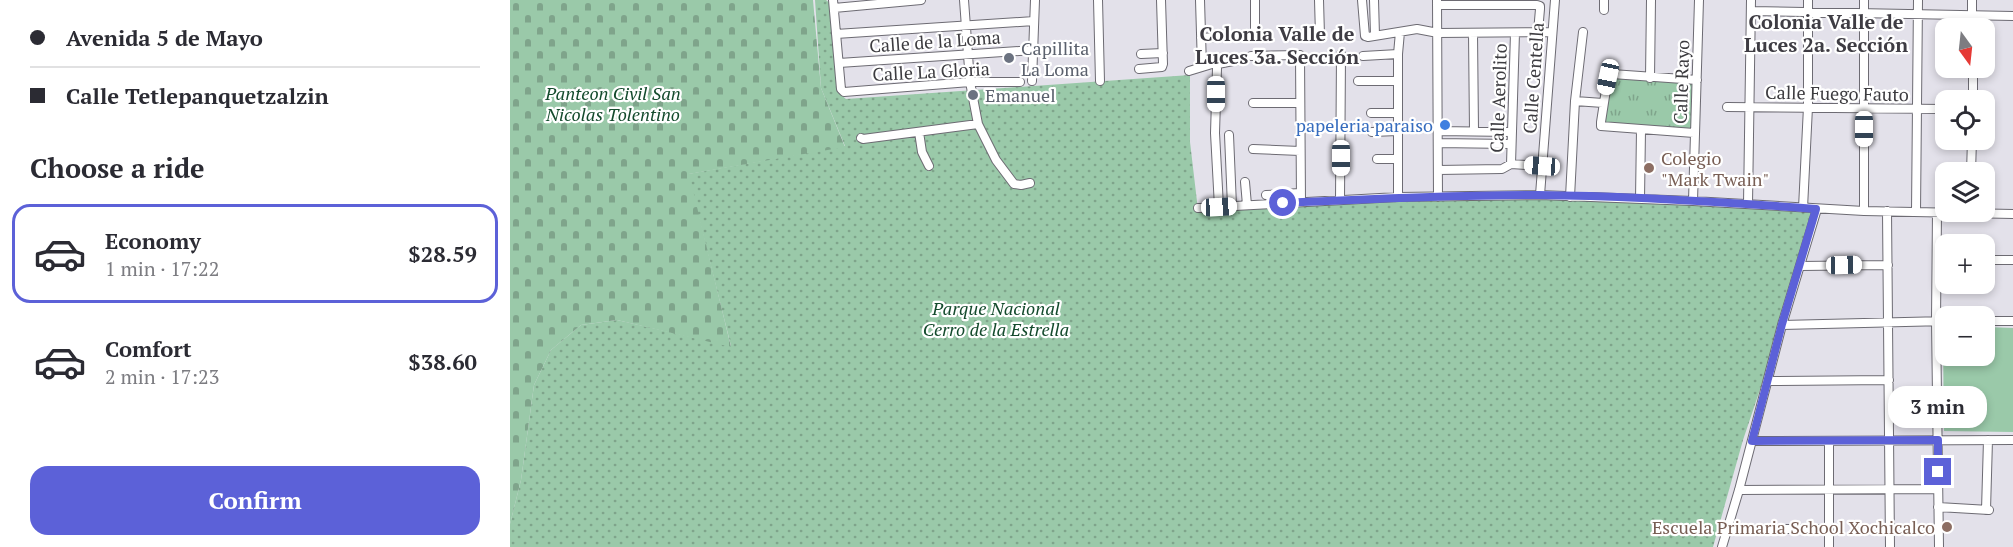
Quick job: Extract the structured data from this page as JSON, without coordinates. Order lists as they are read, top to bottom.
{
  "streets": {
    "street": [
      "Calle de la Loma",
      "Calle La Gloria",
      "Calle Centella",
      "Calle Rayo",
      "Calle Fuego Fauto",
      "Calle Aerolito"
    ]
  },
  "crossings": [
    ["Calle de la Loma", "Calle La Gloria"]
  ],
  "districts": ["Colonia Valle de Luces 2a. Sección", "Colonia Valle de Luces 3a. Sección"],
  "parks": ["Panteon Civil San Nicolas Tolentino", "Parque Nacional Cerro de la Estrella"],
  "places": [
    "Capillita La Loma",
    "Emanuel",
    "papeleria paraiso",
    "Colegio \"Mark Twain\"",
    "Escuela Primaria School Xochicalco"
  ],
  "north": "bottom",
  "page": {
    "banner": ["Avenida 5 de Mayo", "Calle Tetlepanquetzalzin"],
    "map_buttons": ["+", "−"],
    "heading": "Choose a ride",
    "list": [
      {
        "name": "Economy",
        "note": "1 min · 17:22",
        "value": "$28.59"
      },
      {
        "name": "Comfort",
        "note": "2 min · 17:23",
        "value": "$38.60"
      }
    ],
    "bubble": "3 min",
    "buttons": "Confirm"
  }
}
